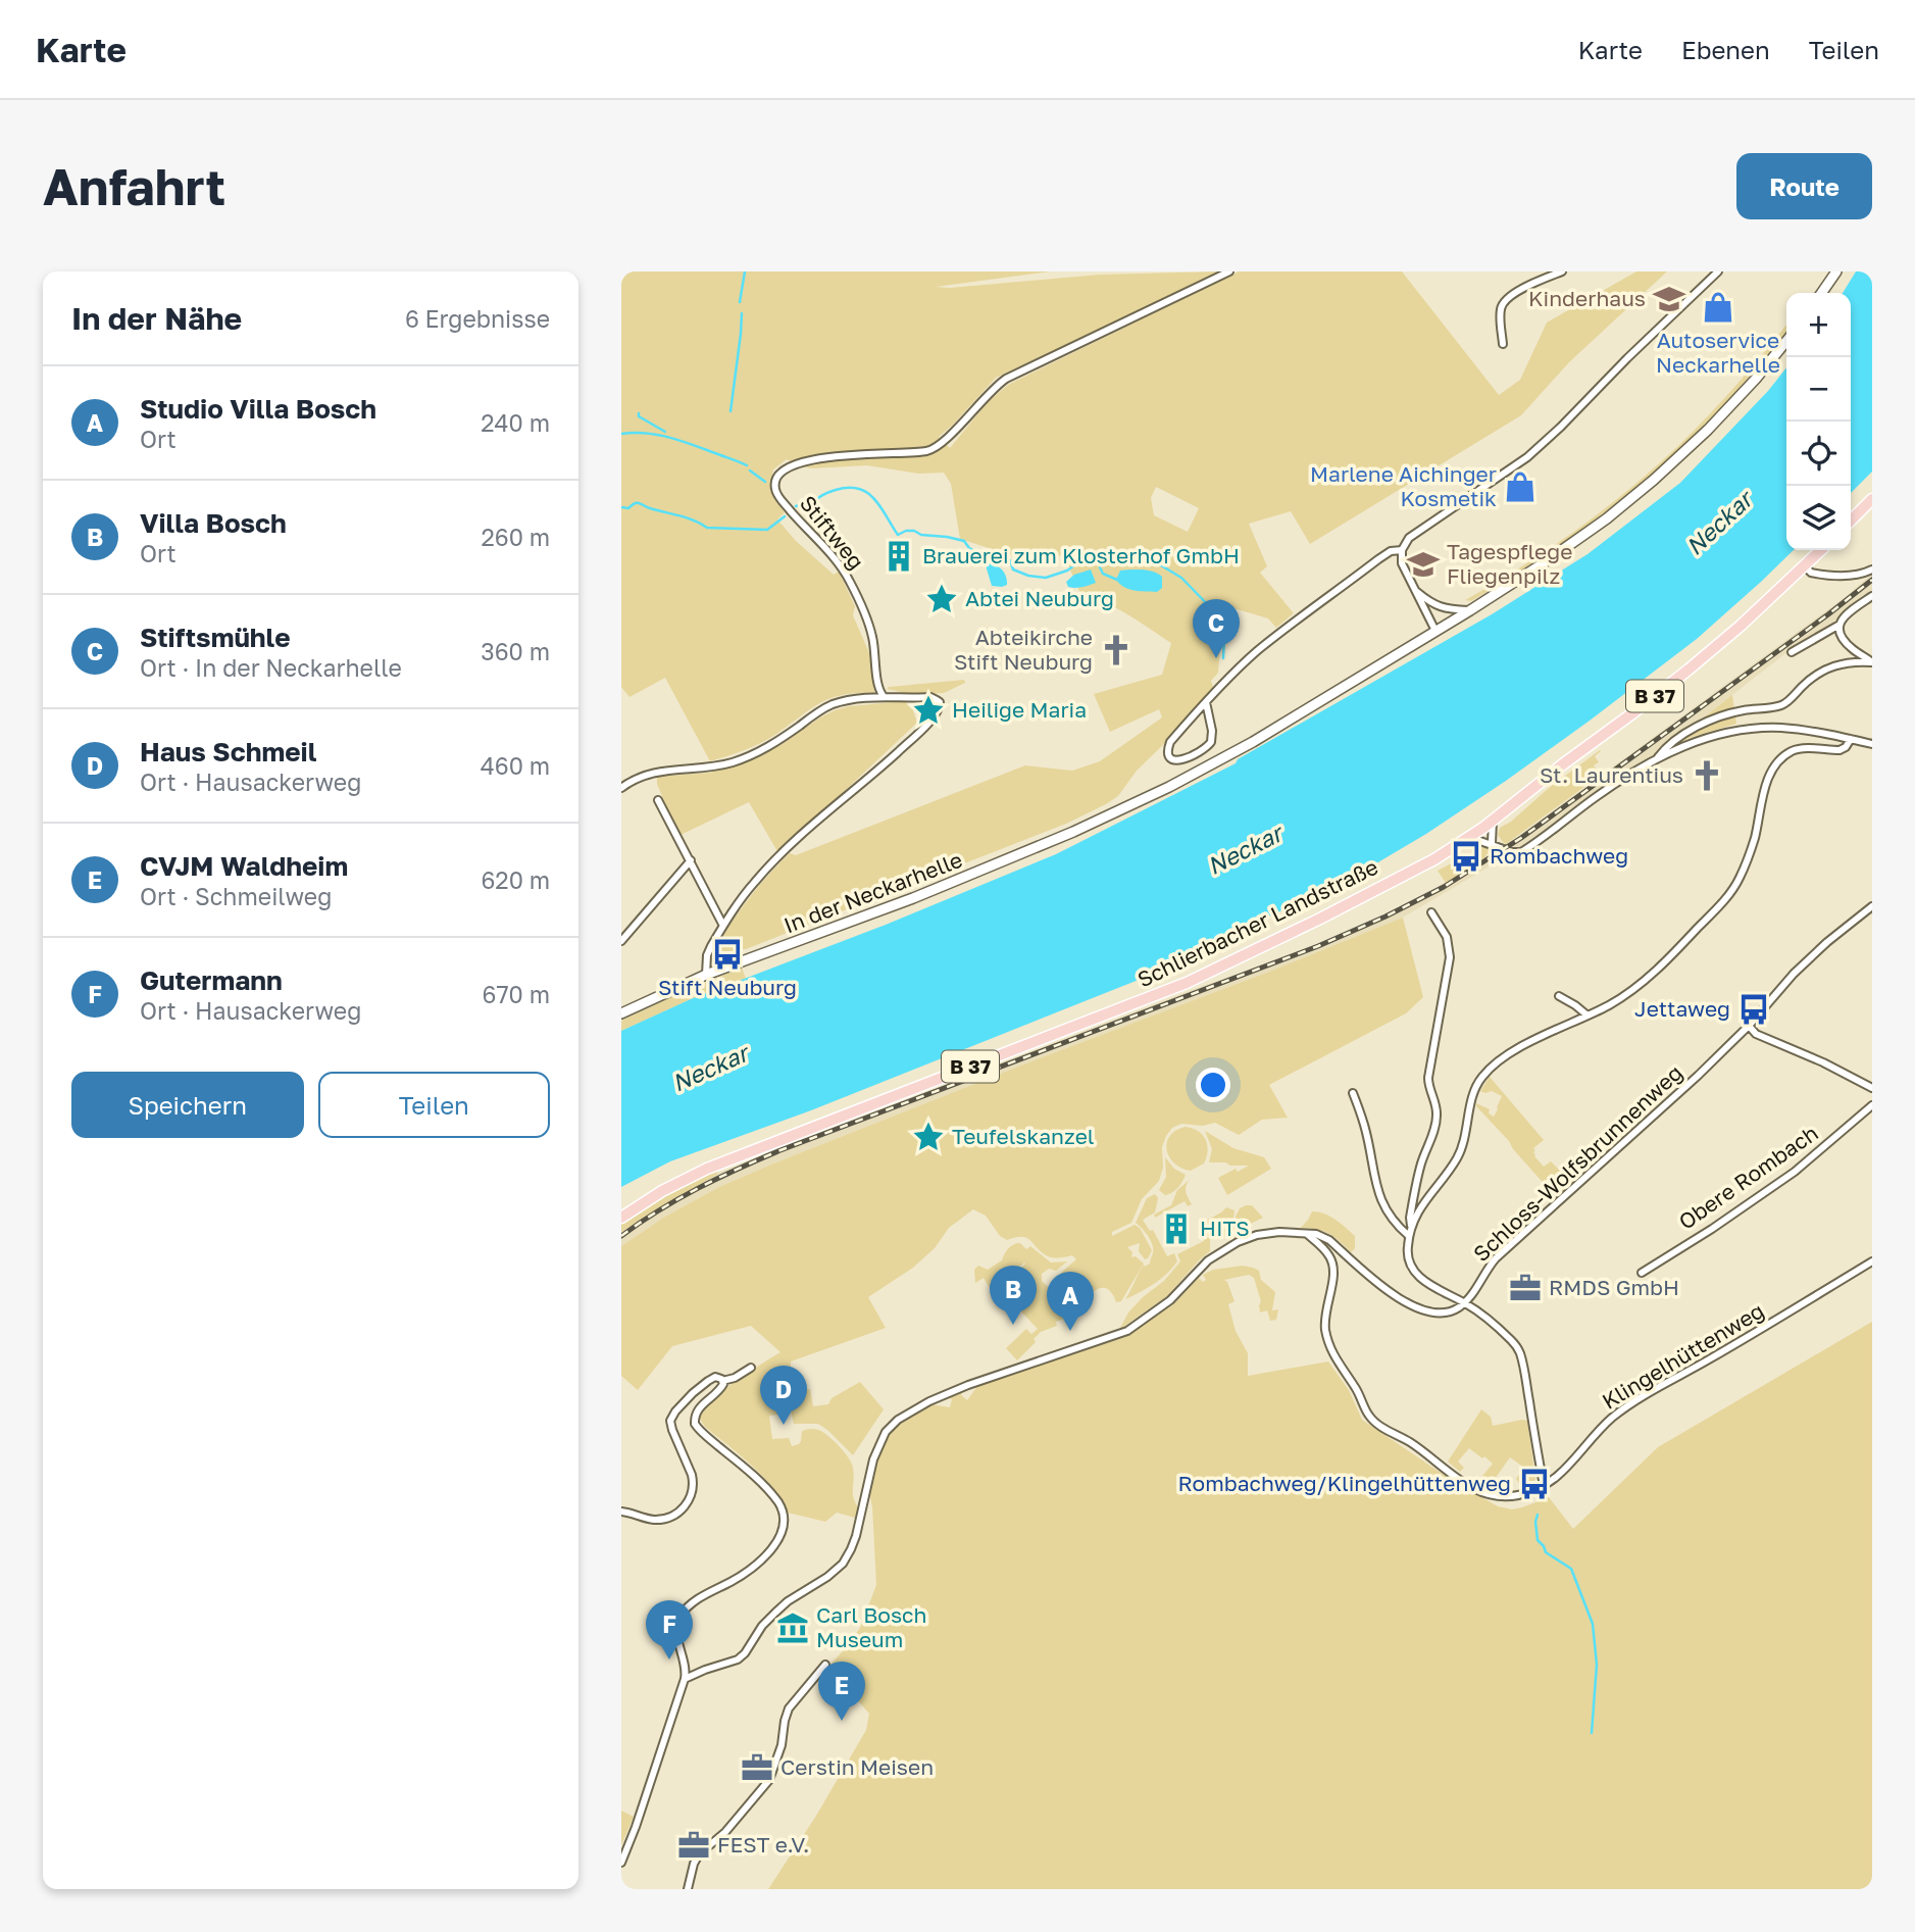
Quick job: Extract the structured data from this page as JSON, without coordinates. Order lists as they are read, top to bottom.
{
  "streets": {
    "main road": ["B 37", "In der Neckarhelle", "Schlierbacher Landstraße"],
    "street": [
      "Stiftweg",
      "Schloss-Wolfsbrunnenweg",
      "Obere Rombach",
      "Klingelhüttenweg"
    ]
  },
  "water": ["Neckar"],
  "places": {
    "school or university": ["Kinderhaus", "Tagespflege Fliegenpilz"],
    "shop": ["Autoservice Neckarhelle", "Marlene Aichinger Kosmetik"],
    "building": ["Brauerei zum Klosterhof GmbH", "HITS"],
    "place": ["Abtei Neuburg", "Heilige Maria", "Teufelskanzel"],
    "church": ["Abteikirche Stift Neuburg", "St. Laurentius"],
    "bus stop": [
      "Rombachweg",
      "Stift Neuburg",
      "Jettaweg",
      "Rombachweg/Klingelhüttenweg"
    ],
    "office": ["RMDS GmbH", "Cerstin Meisen", "FEST e.V."],
    "museum": ["Carl Bosch Museum"]
  },
  "page": {
    "header": "Karte",
    "nav": ["Karte", "Ebenen", "Teilen"],
    "buttons": [
      "Route",
      ["Speichern", "Teilen"]
    ],
    "title": "Anfahrt",
    "heading": ["In der Nähe", "6 Ergebnisse"],
    "map_buttons": ["+", "−"],
    "list": [
      {
        "mark": "A",
        "name": "Studio Villa Bosch",
        "note": "Ort",
        "value": "240 m"
      },
      {
        "mark": "B",
        "name": "Villa Bosch",
        "note": "Ort",
        "value": "260 m"
      },
      {
        "mark": "C",
        "name": "Stiftsmühle",
        "note": "Ort · In der Neckarhelle",
        "value": "360 m"
      },
      {
        "mark": "D",
        "name": "Haus Schmeil",
        "note": "Ort · Hausackerweg",
        "value": "460 m"
      },
      {
        "mark": "E",
        "name": "CVJM Waldheim",
        "note": "Ort · Schmeilweg",
        "value": "620 m"
      },
      {
        "mark": "F",
        "name": "Gutermann",
        "note": "Ort · Hausackerweg",
        "value": "670 m"
      }
    ],
    "pins": [
      "C",
      "B",
      "A",
      "D",
      "F",
      "E"
    ]
  }
}
